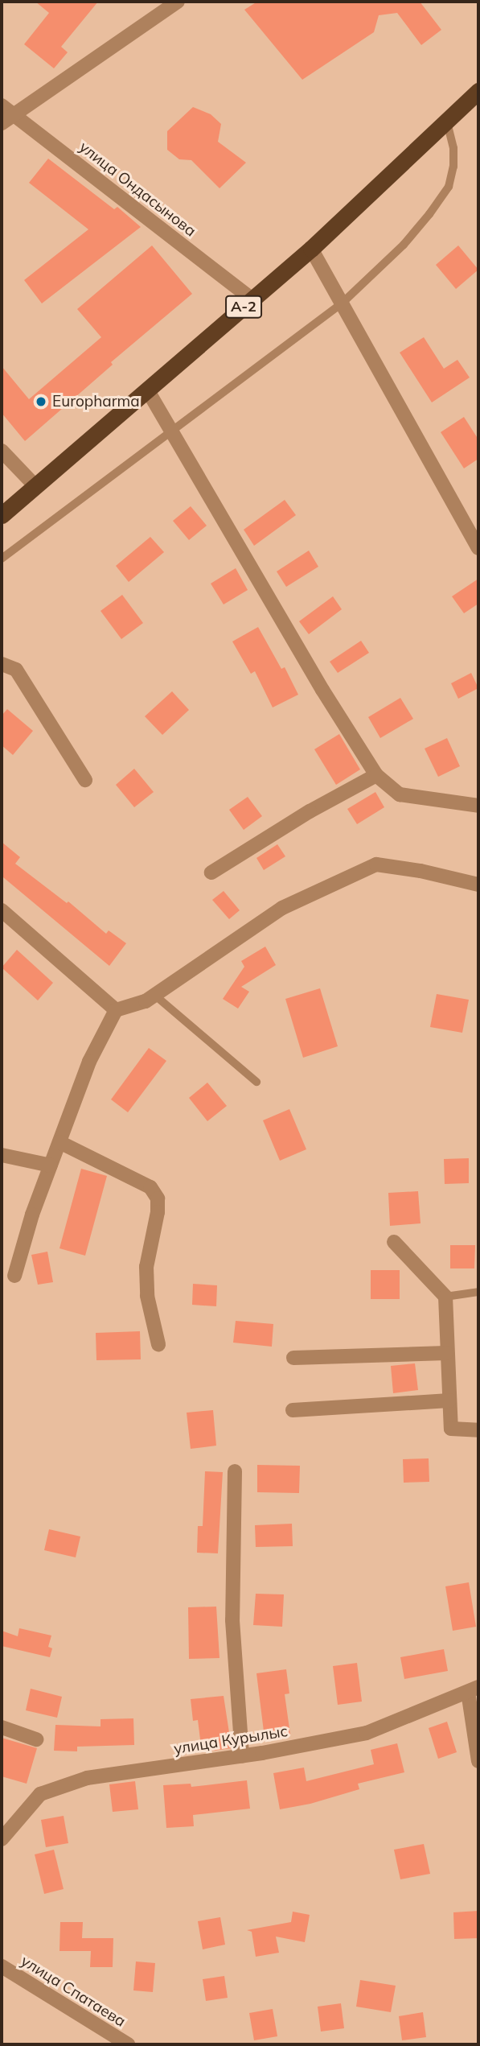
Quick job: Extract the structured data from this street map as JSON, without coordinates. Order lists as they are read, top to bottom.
{
  "streets": {
    "highway": ["A-2"],
    "street": ["улица Ондасынова", "улица Курылыс", "улица Спатаева"]
  },
  "crossings": [
    ["улица Ондасынова", "A-2"]
  ],
  "places": ["Europharma"]
}
